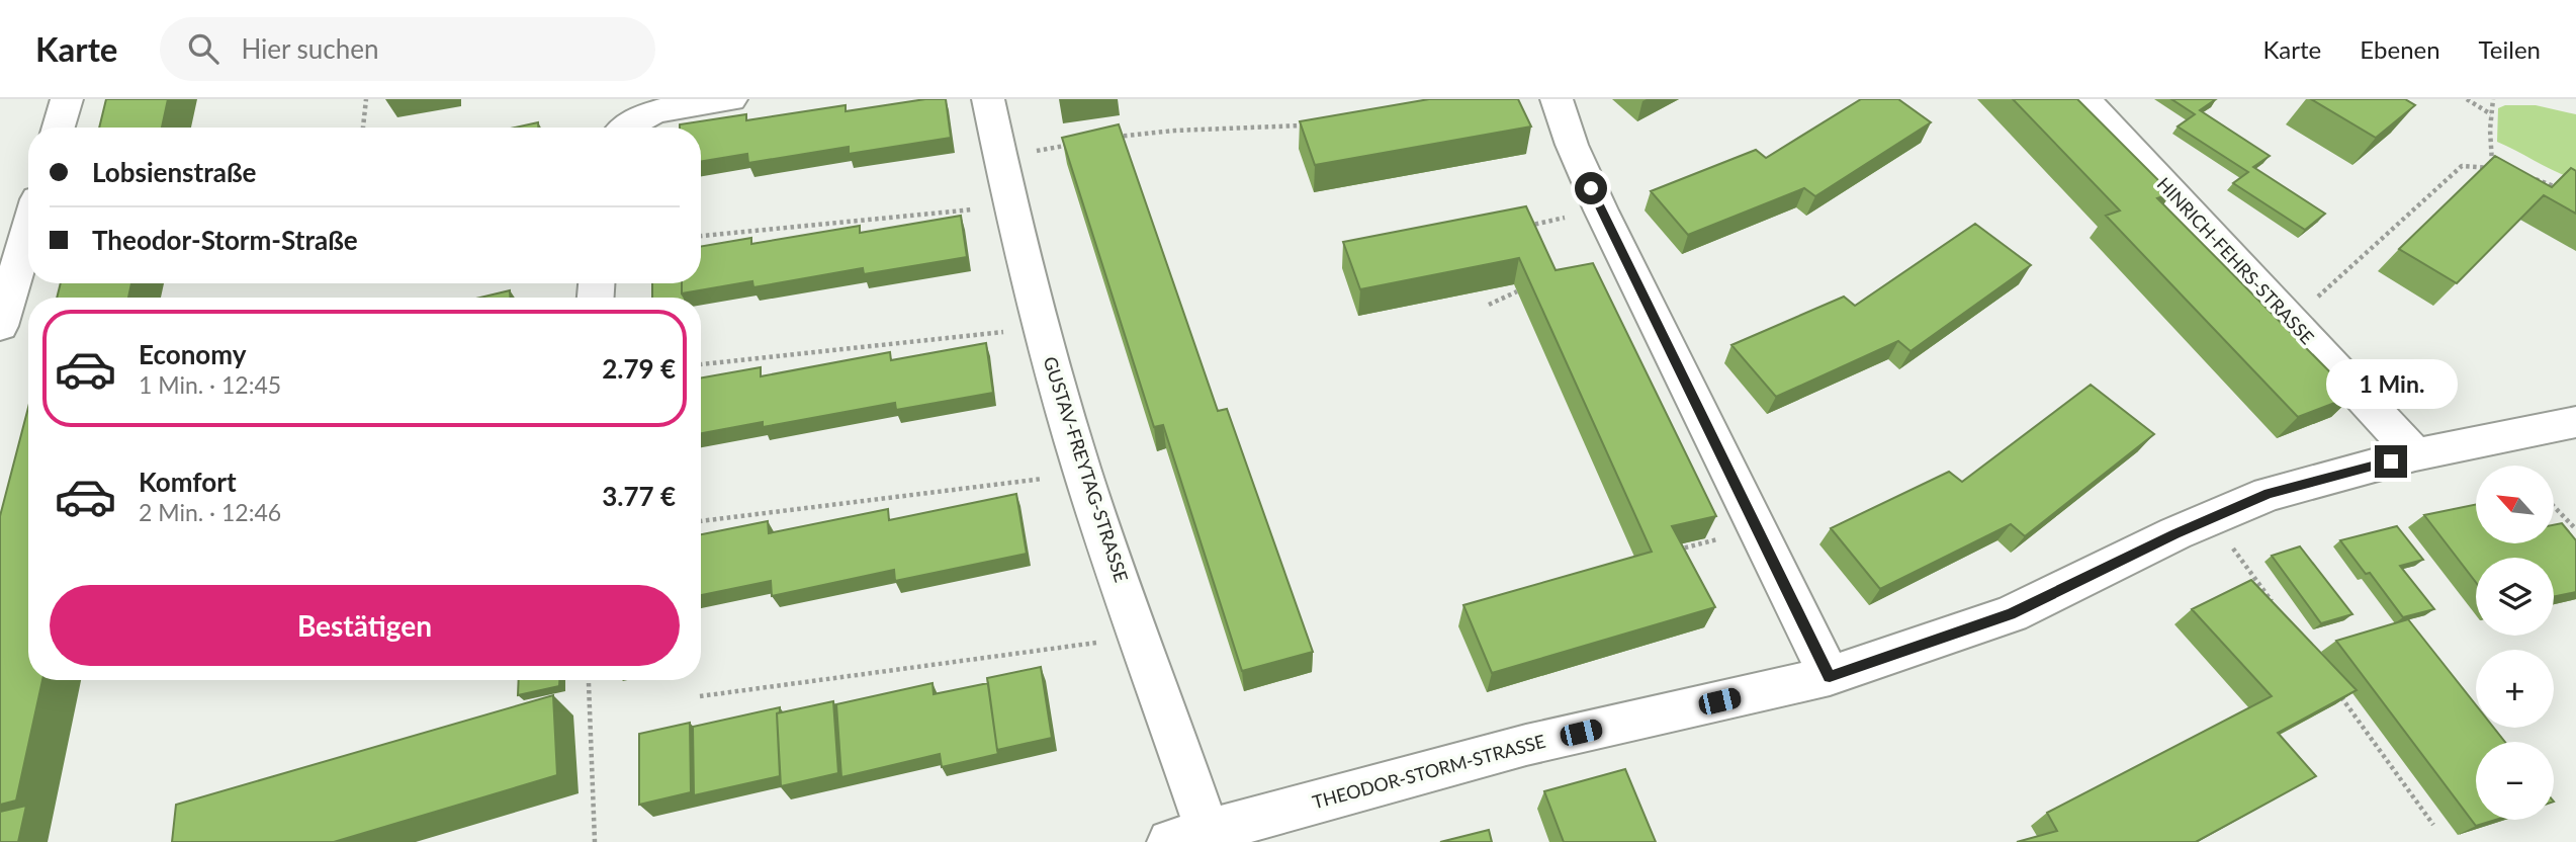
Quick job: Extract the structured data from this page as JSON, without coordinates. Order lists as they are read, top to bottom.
{
  "streets": {
    "street": ["HINRICH-FEHRS-STRASSE", "GUSTAV-FREYTAG-STRASSE", "THEODOR-STORM-STRASSE"]
  },
  "crossings": [
    ["HINRICH-FEHRS-STRASSE", "THEODOR-STORM-STRASSE"],
    ["GUSTAV-FREYTAG-STRASSE", "THEODOR-STORM-STRASSE"]
  ],
  "north": "top left",
  "page": {
    "header": "Karte",
    "search": "Hier suchen",
    "nav": ["Karte", "Ebenen", "Teilen"],
    "banner": ["Lobsienstraße", "Theodor-Storm-Straße"],
    "list": [
      {
        "name": "Economy",
        "note": "1 Min. · 12:45",
        "value": "2.79 €"
      },
      {
        "name": "Komfort",
        "note": "2 Min. · 12:46",
        "value": "3.77 €"
      }
    ],
    "bubble": "1 Min.",
    "map_buttons": ["+", "−"],
    "buttons": "Bestätigen"
  }
}
